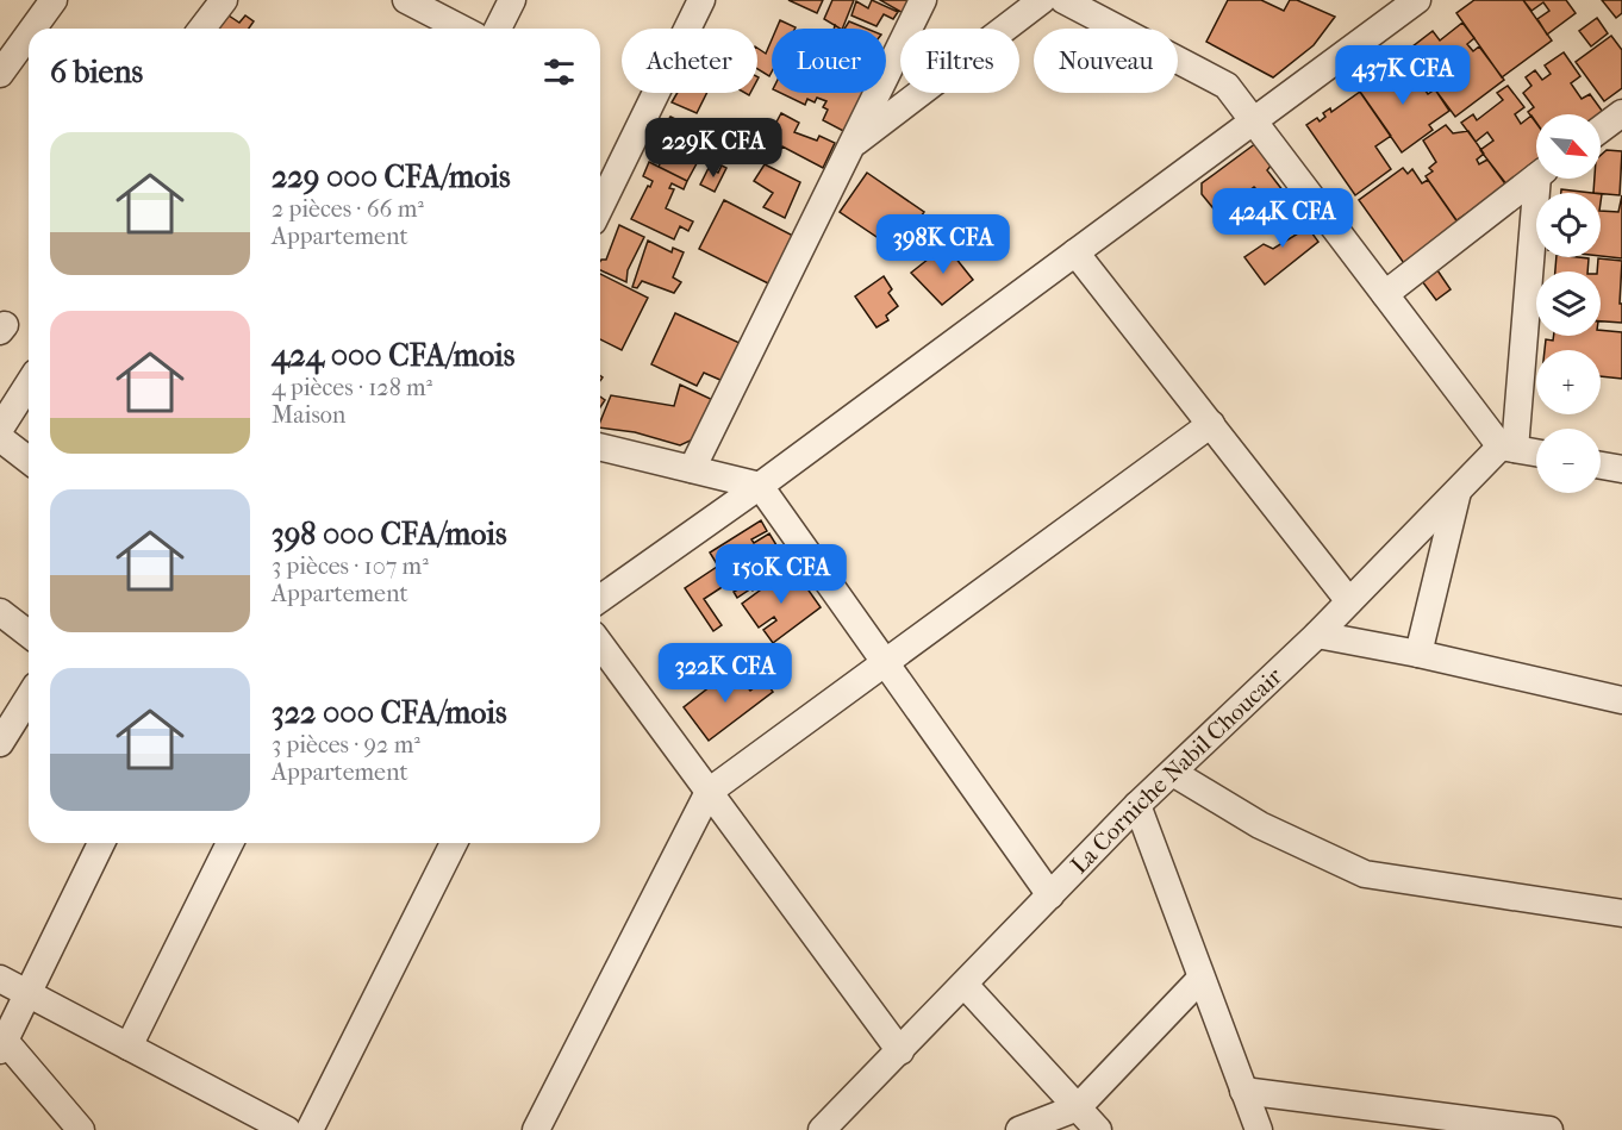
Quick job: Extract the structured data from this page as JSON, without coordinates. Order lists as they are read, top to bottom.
{
  "streets": {
    "street": ["La Corniche Nabil Choucair"]
  },
  "north": "bottom right",
  "page": {
    "chip": [
      "Acheter",
      "Louer",
      "Filtres",
      "Nouveau"
    ],
    "heading": "6 biens",
    "price": [
      "437K CFA",
      "229K CFA",
      "424K CFA",
      "398K CFA",
      "150K CFA",
      "322K CFA"
    ],
    "map_buttons": ["+", "−"],
    "list": [
      {
        "name": "229 000 CFA/mois",
        "note": "2 pièces · 66 m² · Appartement"
      },
      {
        "name": "424 000 CFA/mois",
        "note": "4 pièces · 128 m² · Maison"
      },
      {
        "name": "398 000 CFA/mois",
        "note": "3 pièces · 107 m² · Appartement"
      },
      {
        "name": "322 000 CFA/mois",
        "note": "3 pièces · 92 m² · Appartement"
      }
    ]
  }
}
